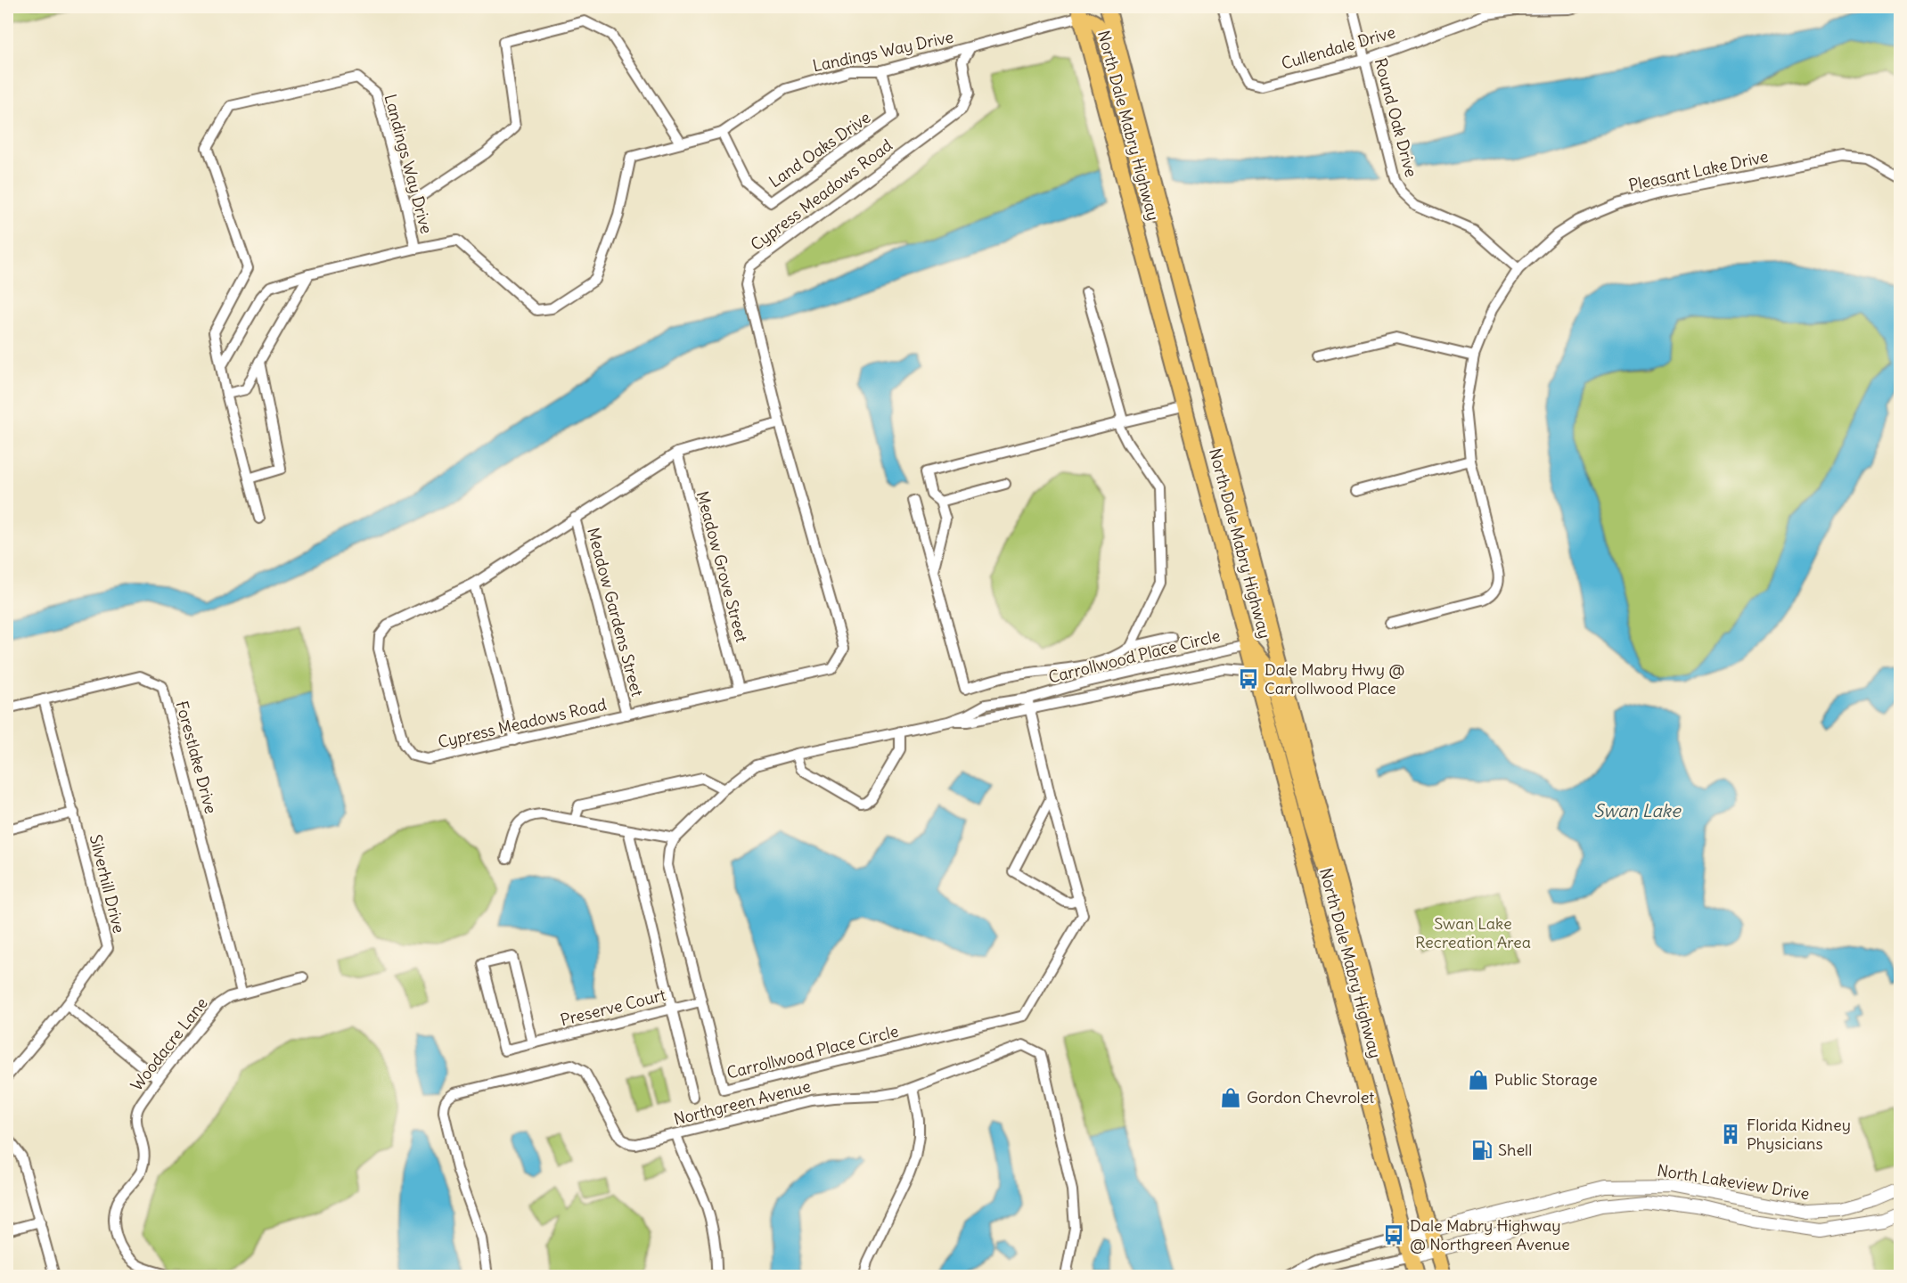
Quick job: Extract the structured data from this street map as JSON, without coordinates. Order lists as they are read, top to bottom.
{
  "streets": {
    "main road": ["North Dale Mabry Highway"],
    "street": [
      "Cullendale Drive",
      "Landings Way Drive",
      "Round Oak Drive",
      "Land Oaks Drive",
      "Pleasant Lake Drive",
      "Cypress Meadows Road",
      "Meadow Grove Street",
      "Meadow Gardens Street",
      "Carrollwood Place Circle",
      "Forestlake Drive",
      "Silverhill Drive",
      "Preserve Court",
      "Woodacre Lane",
      "Northgreen Avenue",
      "North Lakeview Drive"
    ]
  },
  "crossings": [
    ["Cullendale Drive", "Round Oak Drive"],
    ["Landings Way Drive", "North Dale Mabry Highway"],
    ["Landings Way Drive", "Land Oaks Drive"],
    ["Landings Way Drive", "Cypress Meadows Road"],
    ["Round Oak Drive", "Pleasant Lake Drive"],
    ["North Dale Mabry Highway", "Carrollwood Place Circle"],
    ["North Dale Mabry Highway", "North Lakeview Drive"],
    ["Cypress Meadows Road", "Meadow Grove Street"],
    ["Cypress Meadows Road", "Meadow Gardens Street"],
    ["Carrollwood Place Circle", "Preserve Court"],
    ["Forestlake Drive", "Silverhill Drive"],
    ["Forestlake Drive", "Woodacre Lane"]
  ],
  "water": ["Swan Lake"],
  "parks": ["Swan Lake Recreation Area"],
  "places": {
    "bus stop": ["Dale Mabry Hwy @ Carrollwood Place", "Dale Mabry Highway @ Northgreen Avenue"],
    "shop": ["Public Storage", "Gordon Chevrolet"],
    "building": ["Florida Kidney Physicians"],
    "fuel station": ["Shell"]
  }
}
